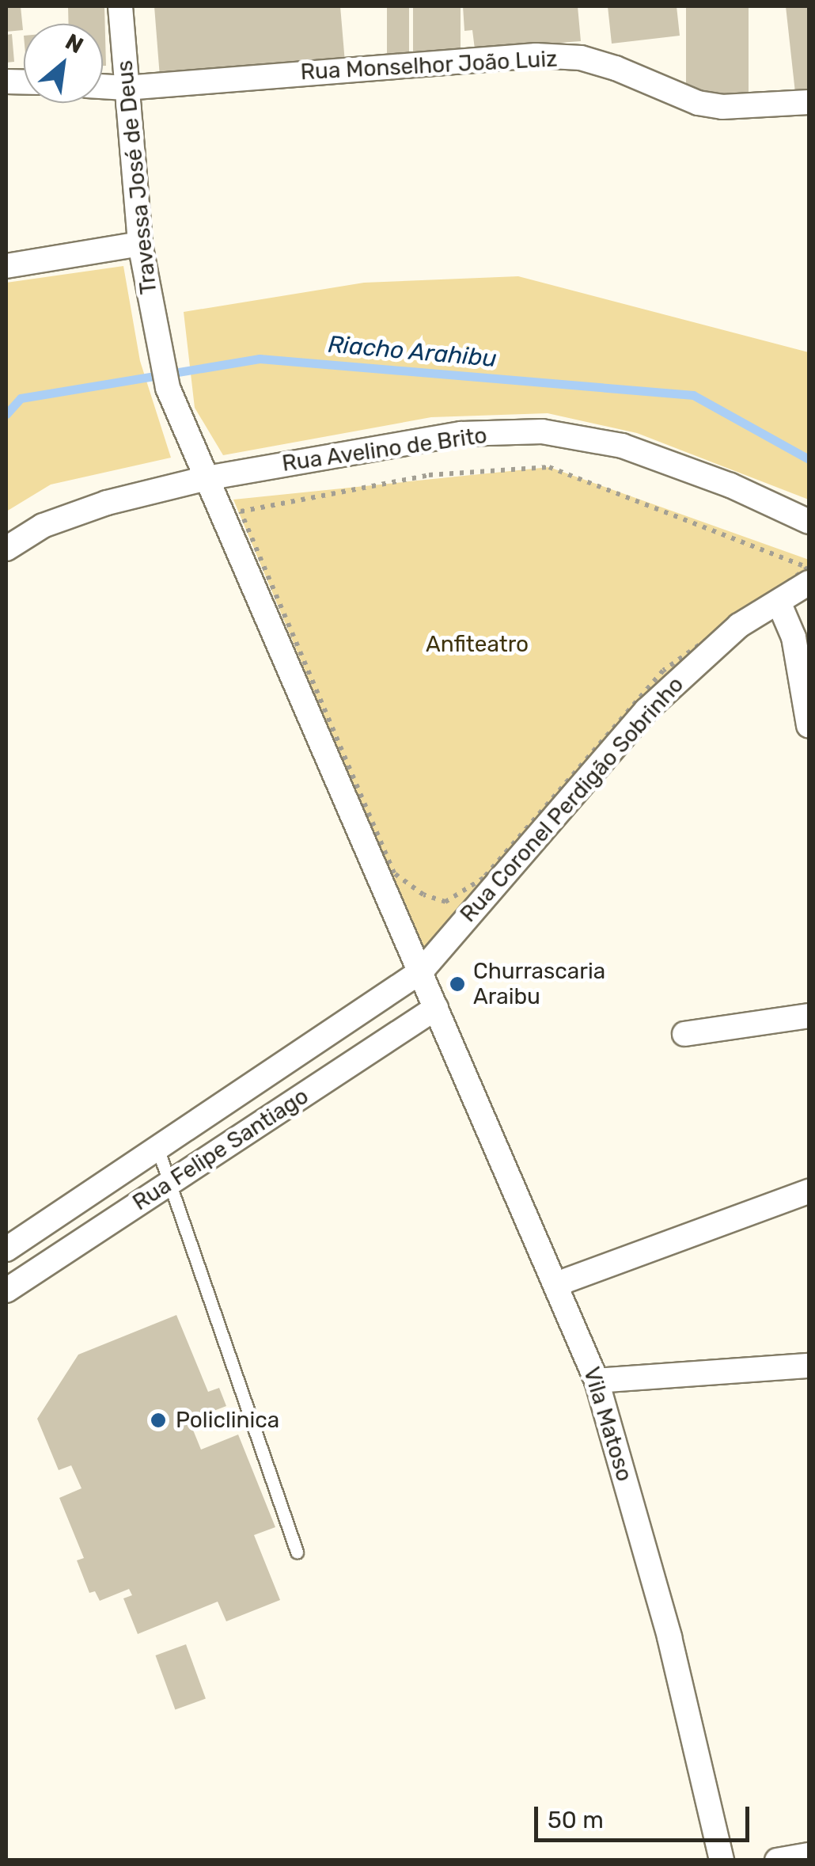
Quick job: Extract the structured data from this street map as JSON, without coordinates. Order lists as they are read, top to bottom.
{
  "streets": {
    "street": [
      "Rua Monselhor João Luiz",
      "Travessa José de Deus",
      "Rua Avelino de Brito",
      "Rua Coronel Perdigão Sobrinho",
      "Rua Felipe Santiago",
      "Vila Matoso"
    ]
  },
  "crossings": [
    ["Rua Monselhor João Luiz", "Travessa José de Deus"],
    ["Travessa José de Deus", "Rua Avelino de Brito"],
    ["Travessa José de Deus", "Vila Matoso"],
    ["Rua Avelino de Brito", "Vila Matoso"],
    ["Rua Coronel Perdigão Sobrinho", "Rua Felipe Santiago"],
    ["Rua Coronel Perdigão Sobrinho", "Vila Matoso"],
    ["Rua Felipe Santiago", "Vila Matoso"]
  ],
  "water": ["Riacho Arahibu"],
  "parks": ["Anfiteatro"],
  "places": ["Churrascaria Araibu", "Policlinica"],
  "scale_bar": "50 m",
  "north": "top right"
}
